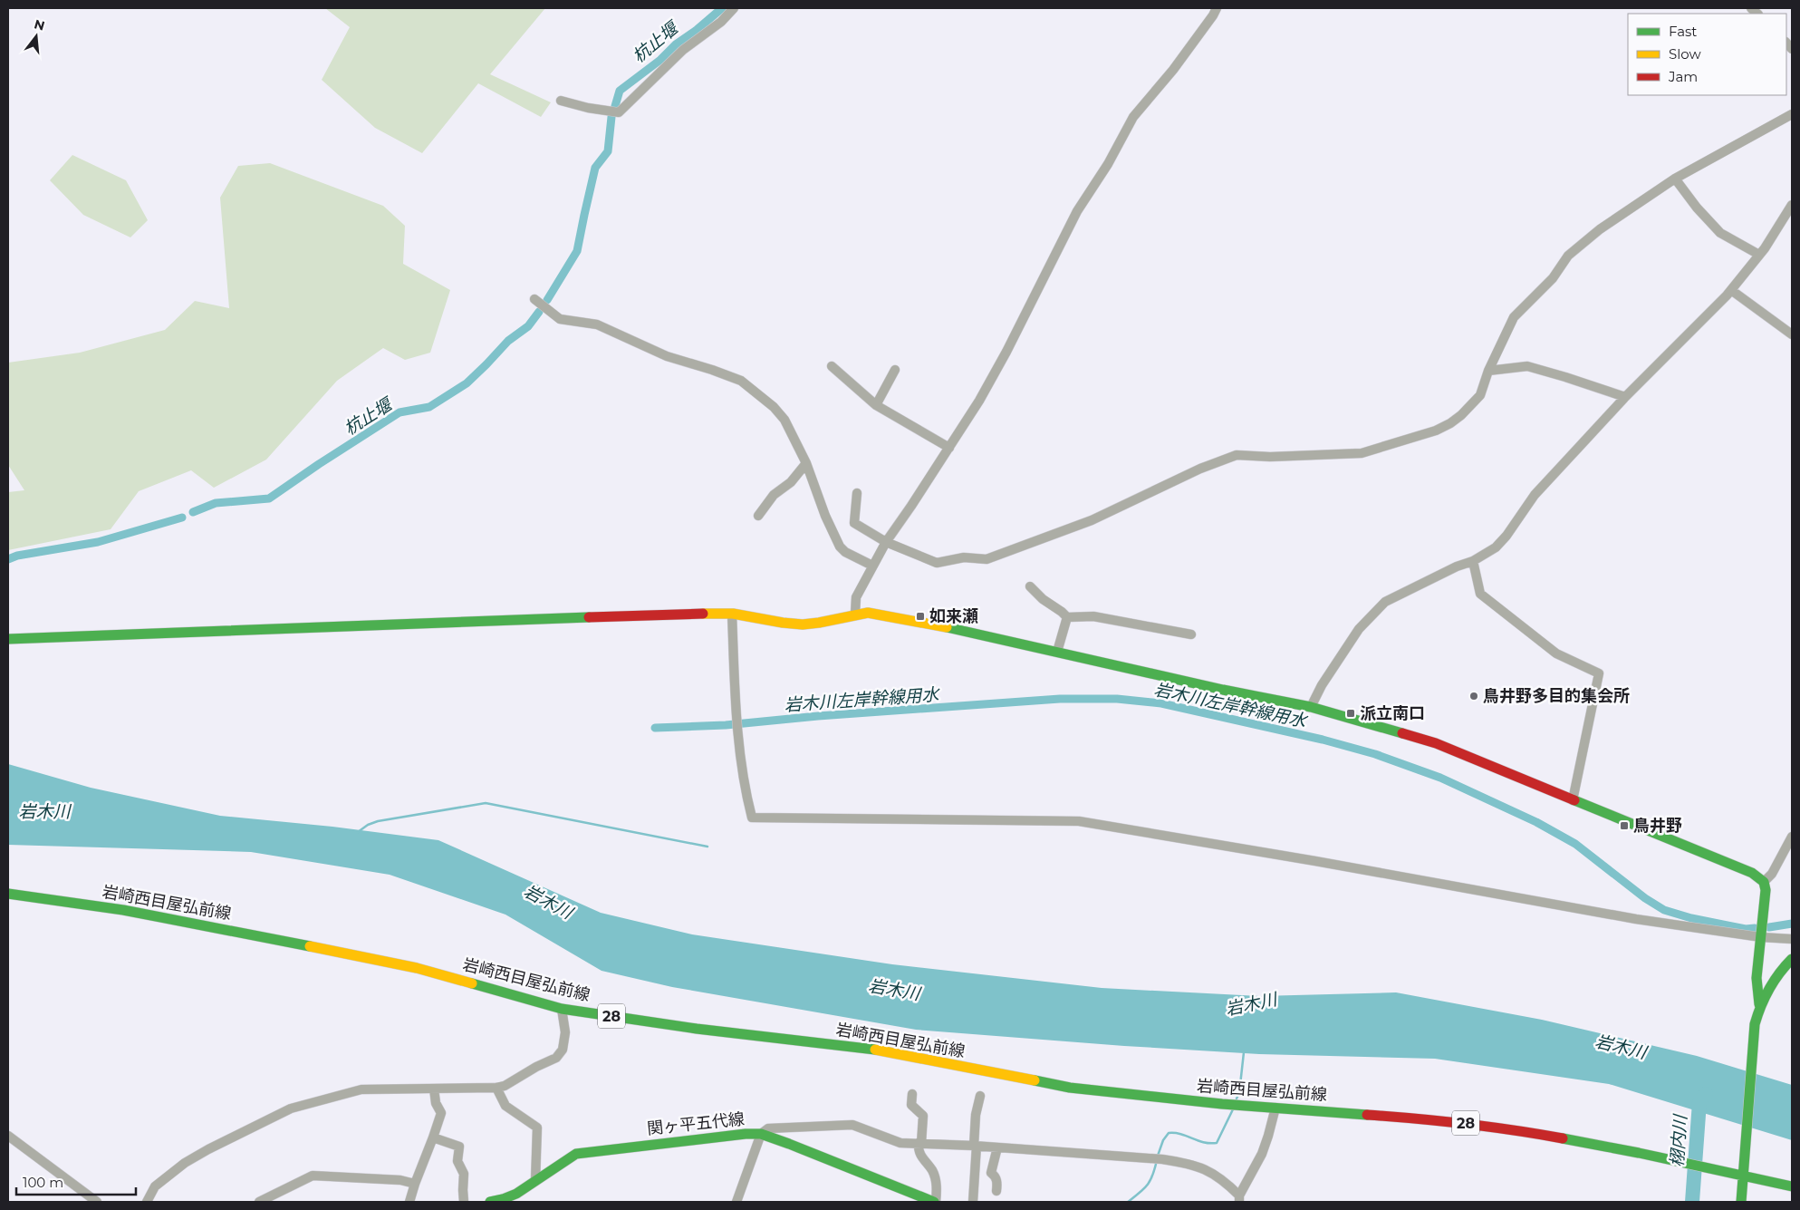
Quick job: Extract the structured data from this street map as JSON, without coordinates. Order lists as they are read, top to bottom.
{
  "streets": {
    "main road": ["岩崎西目屋弘前線", "28", "関ヶ平五代線"]
  },
  "water": [
    "杭止堰",
    "岩木川左岸幹線用水",
    "岩木川",
    "栩内川"
  ],
  "places": {
    "transit": ["如来瀬", "派立南口", "鳥井野"],
    "other": ["鳥井野多目的集会所"]
  },
  "legend": ["Fast", "Slow", "Jam"],
  "scale_bar": "100 m",
  "north": "top"
}
